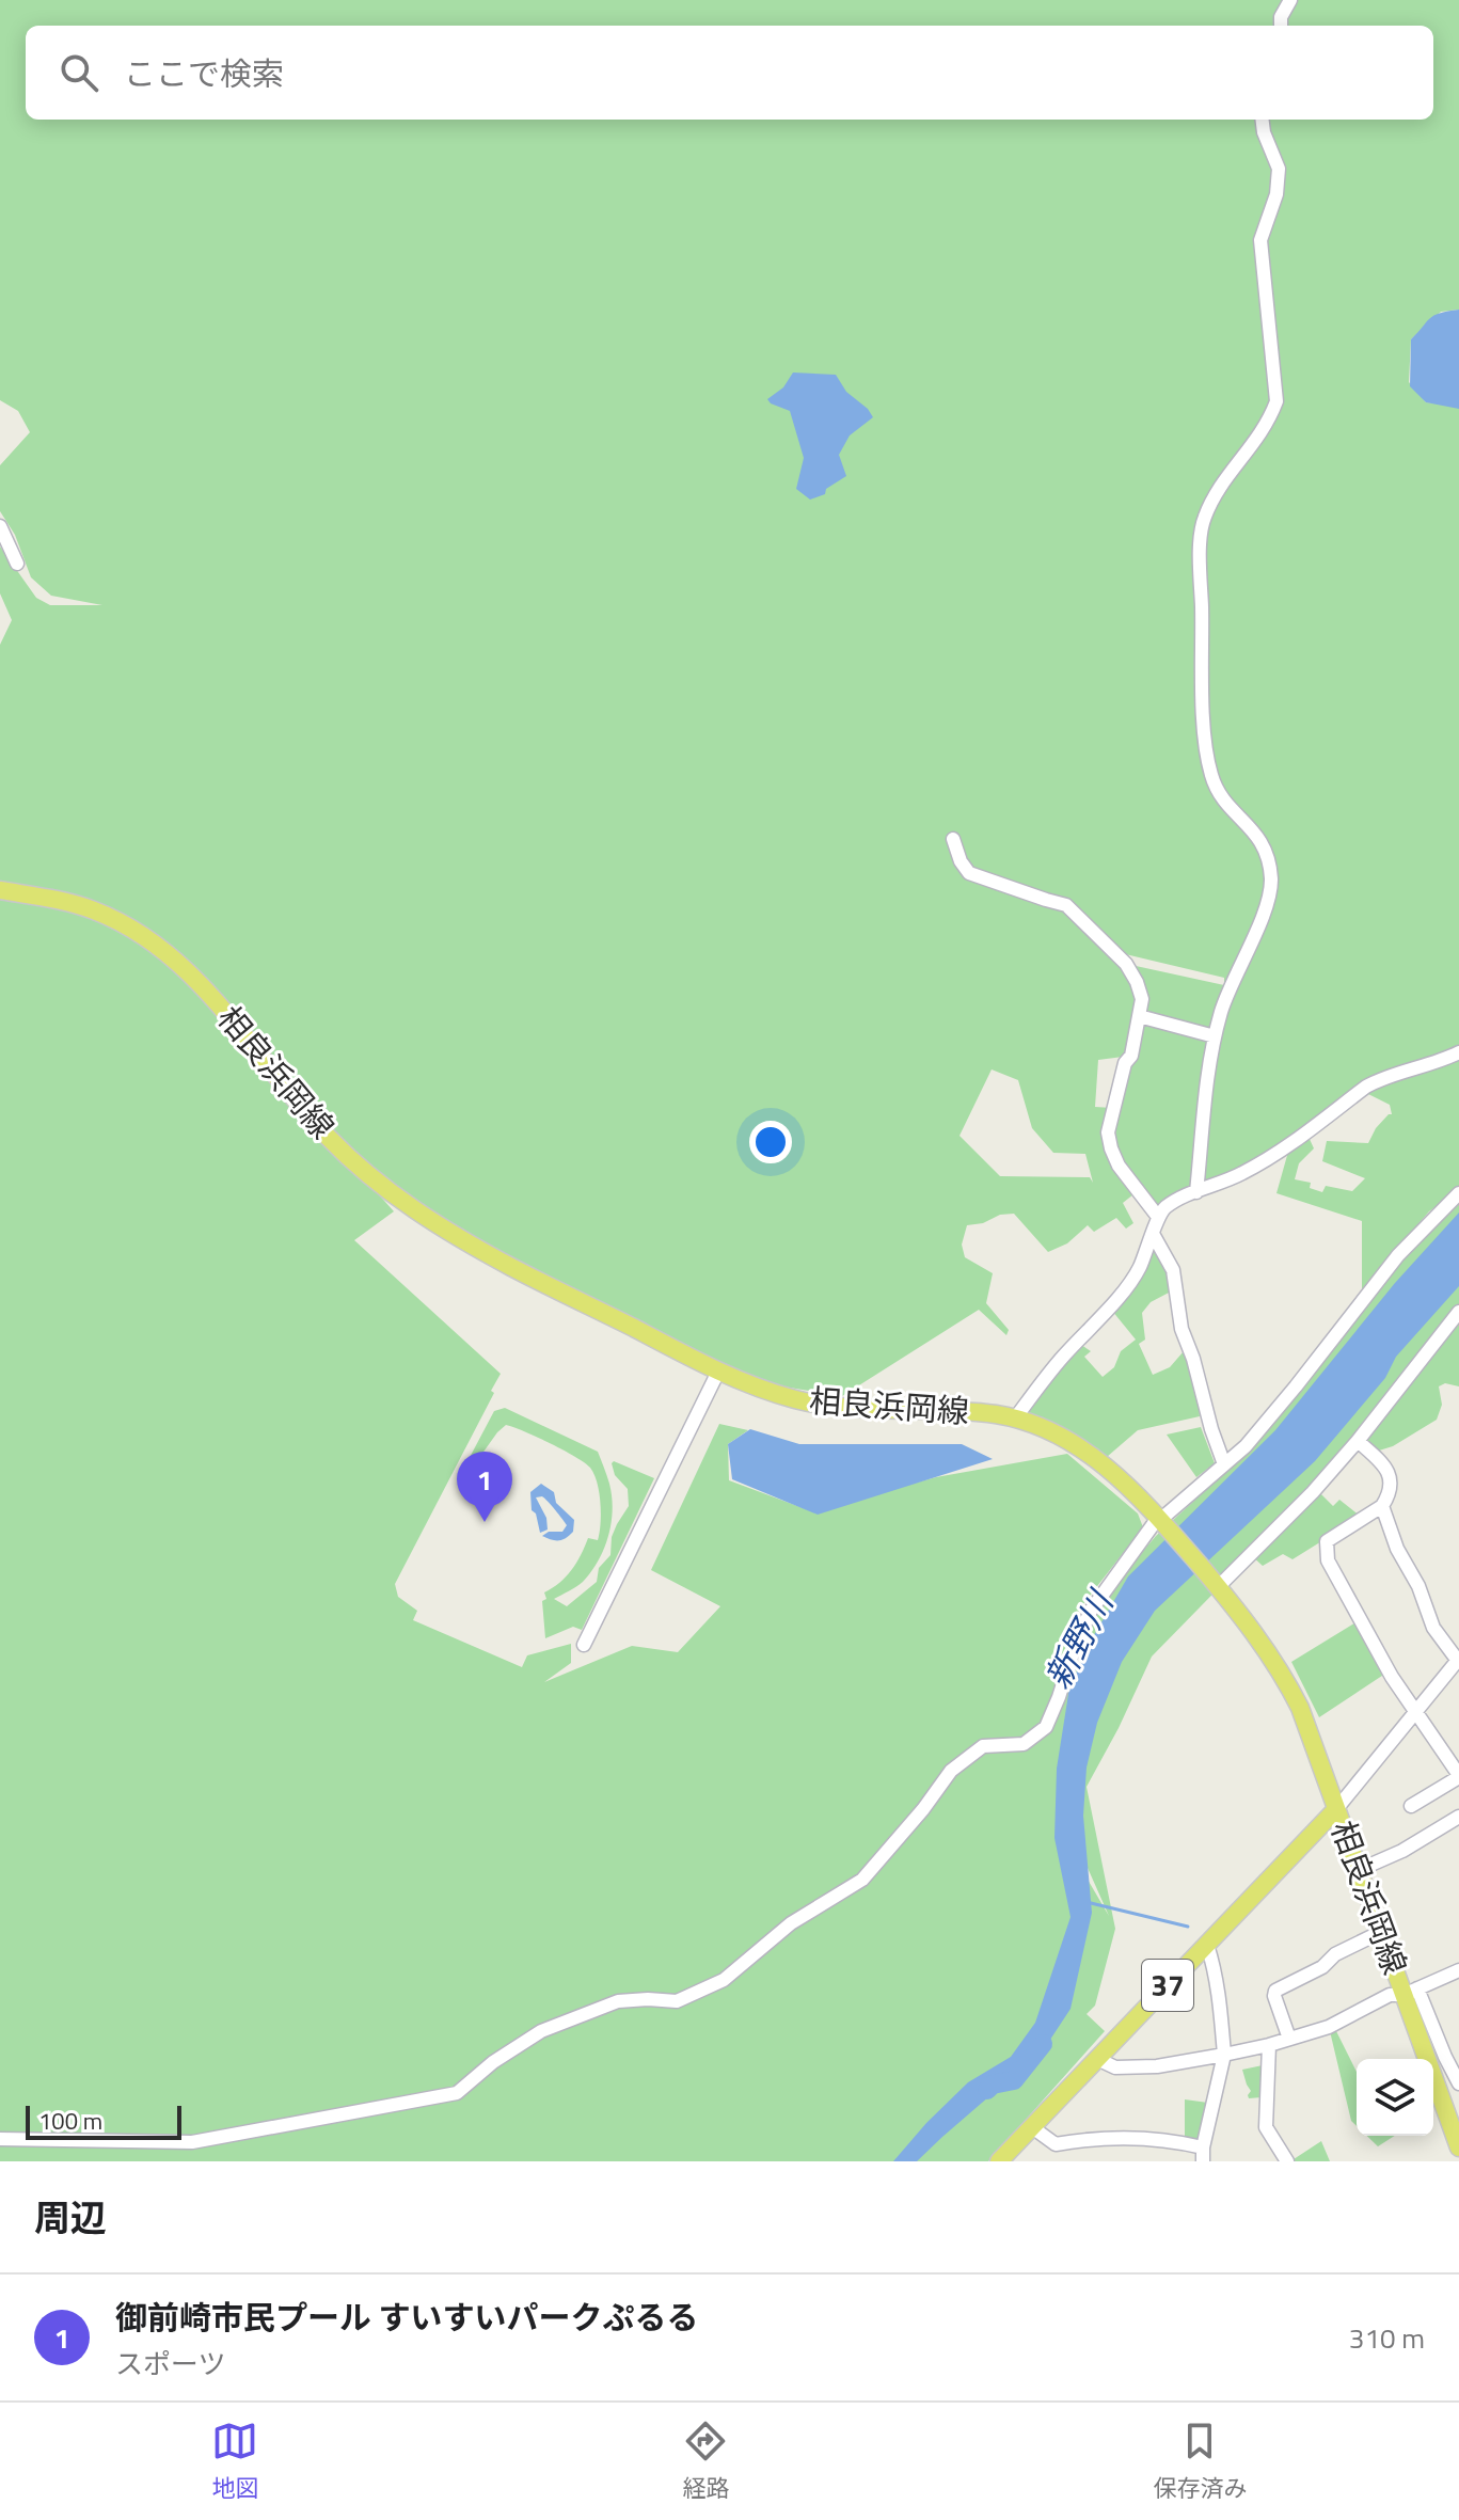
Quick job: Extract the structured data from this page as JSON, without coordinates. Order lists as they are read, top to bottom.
{
  "streets": {
    "main road": ["相良浜岡線", "37"]
  },
  "crossings": [
    ["相良浜岡線", "37"]
  ],
  "water": ["新野川"],
  "scale_bar": "100 m",
  "page": {
    "search": "ここで検索",
    "pins": "1",
    "scale": "100 m",
    "heading": "周辺",
    "list": [
      {
        "mark": "1",
        "name": "御前崎市民プール すいすいパークぷるる",
        "note": "スポーツ",
        "value": "310 m"
      }
    ],
    "nav": ["地図", "経路", "保存済み"]
  }
}
